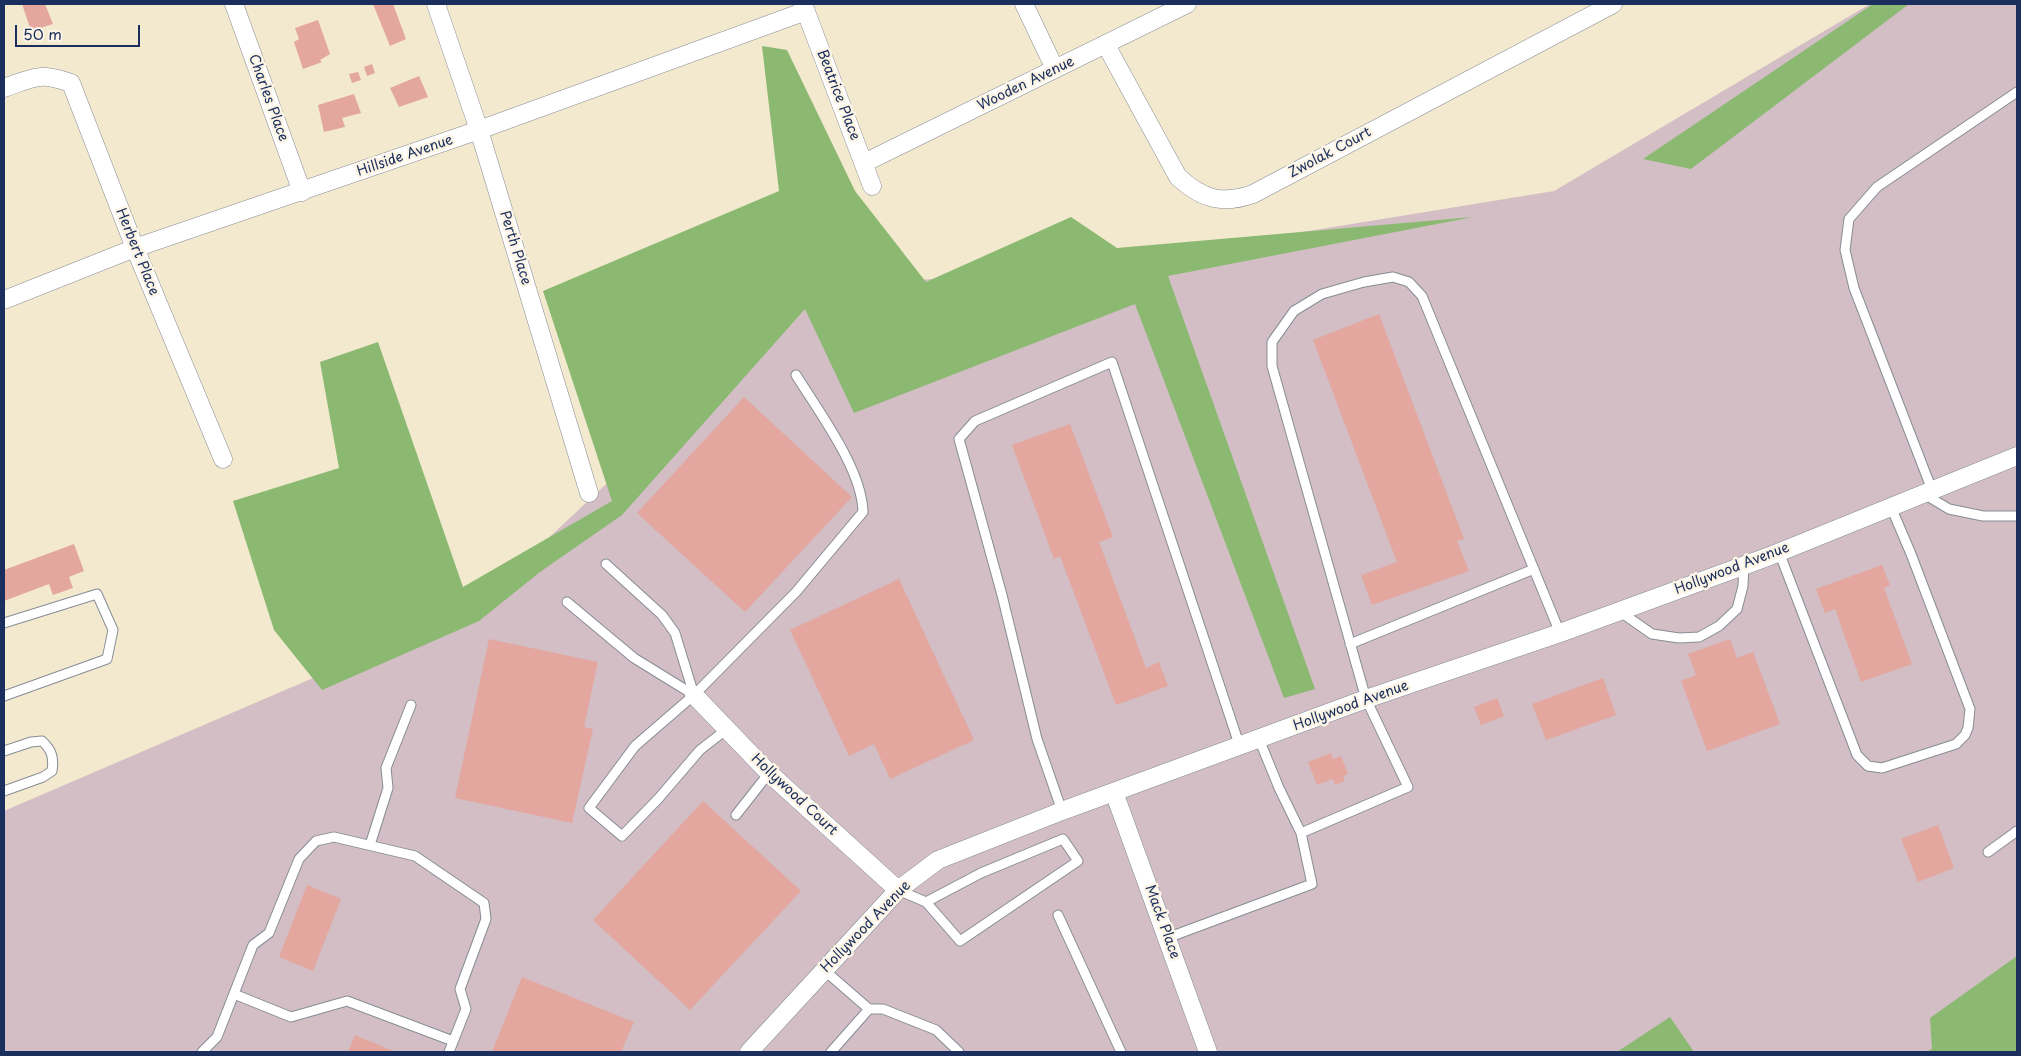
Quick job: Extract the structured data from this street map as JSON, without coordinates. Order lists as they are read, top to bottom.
{
  "streets": {
    "street": [
      "Wooden Avenue",
      "Beatrice Place",
      "Charles Place",
      "Zwolak Court",
      "Hillside Avenue",
      "Perth Place",
      "Herbert Place",
      "Hollywood Avenue",
      "Hollywood Court",
      "Mack Place"
    ]
  },
  "crossings": [
    ["Wooden Avenue", "Beatrice Place"],
    ["Wooden Avenue", "Zwolak Court"],
    ["Beatrice Place", "Hillside Avenue"],
    ["Charles Place", "Hillside Avenue"],
    ["Hillside Avenue", "Perth Place"],
    ["Hillside Avenue", "Herbert Place"],
    ["Hollywood Avenue", "Hollywood Court"],
    ["Hollywood Avenue", "Mack Place"]
  ],
  "scale_bar": "50 m"
}
